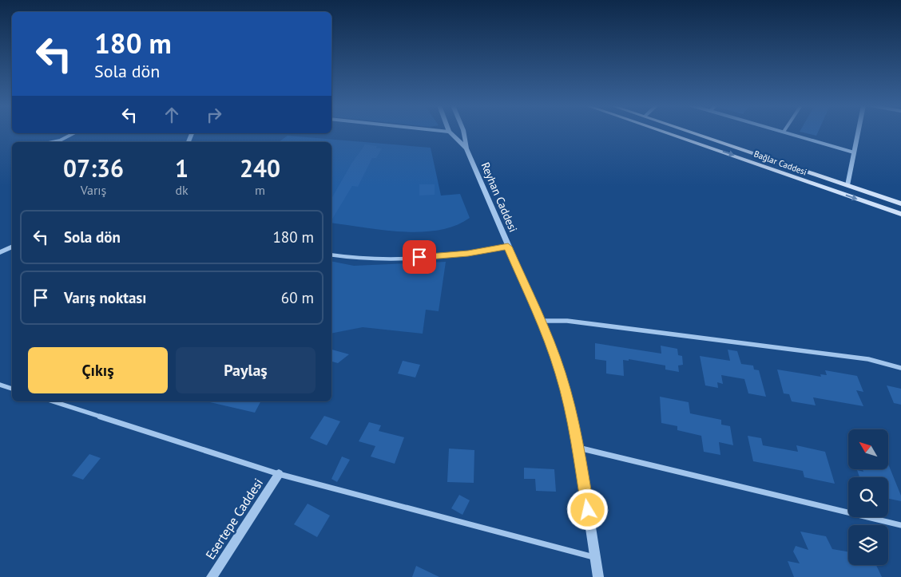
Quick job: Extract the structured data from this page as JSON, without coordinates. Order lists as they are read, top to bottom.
{
  "streets": {
    "main road": ["Bağlar Caddesi"],
    "street": ["Reyhan Caddesi", "Esertepe Caddesi"]
  },
  "north": "top left",
  "page": {
    "turn": ["180 m", "Sola dön"],
    "eta": [
      "07:36",
      "Varış",
      "1",
      "dk",
      "240",
      "m"
    ],
    "list": [
      {
        "name": "Sola dön",
        "value": "180 m"
      },
      {
        "name": "Varış noktası",
        "value": "60 m"
      }
    ],
    "buttons": ["Çıkış", "Paylaş"]
  }
}
